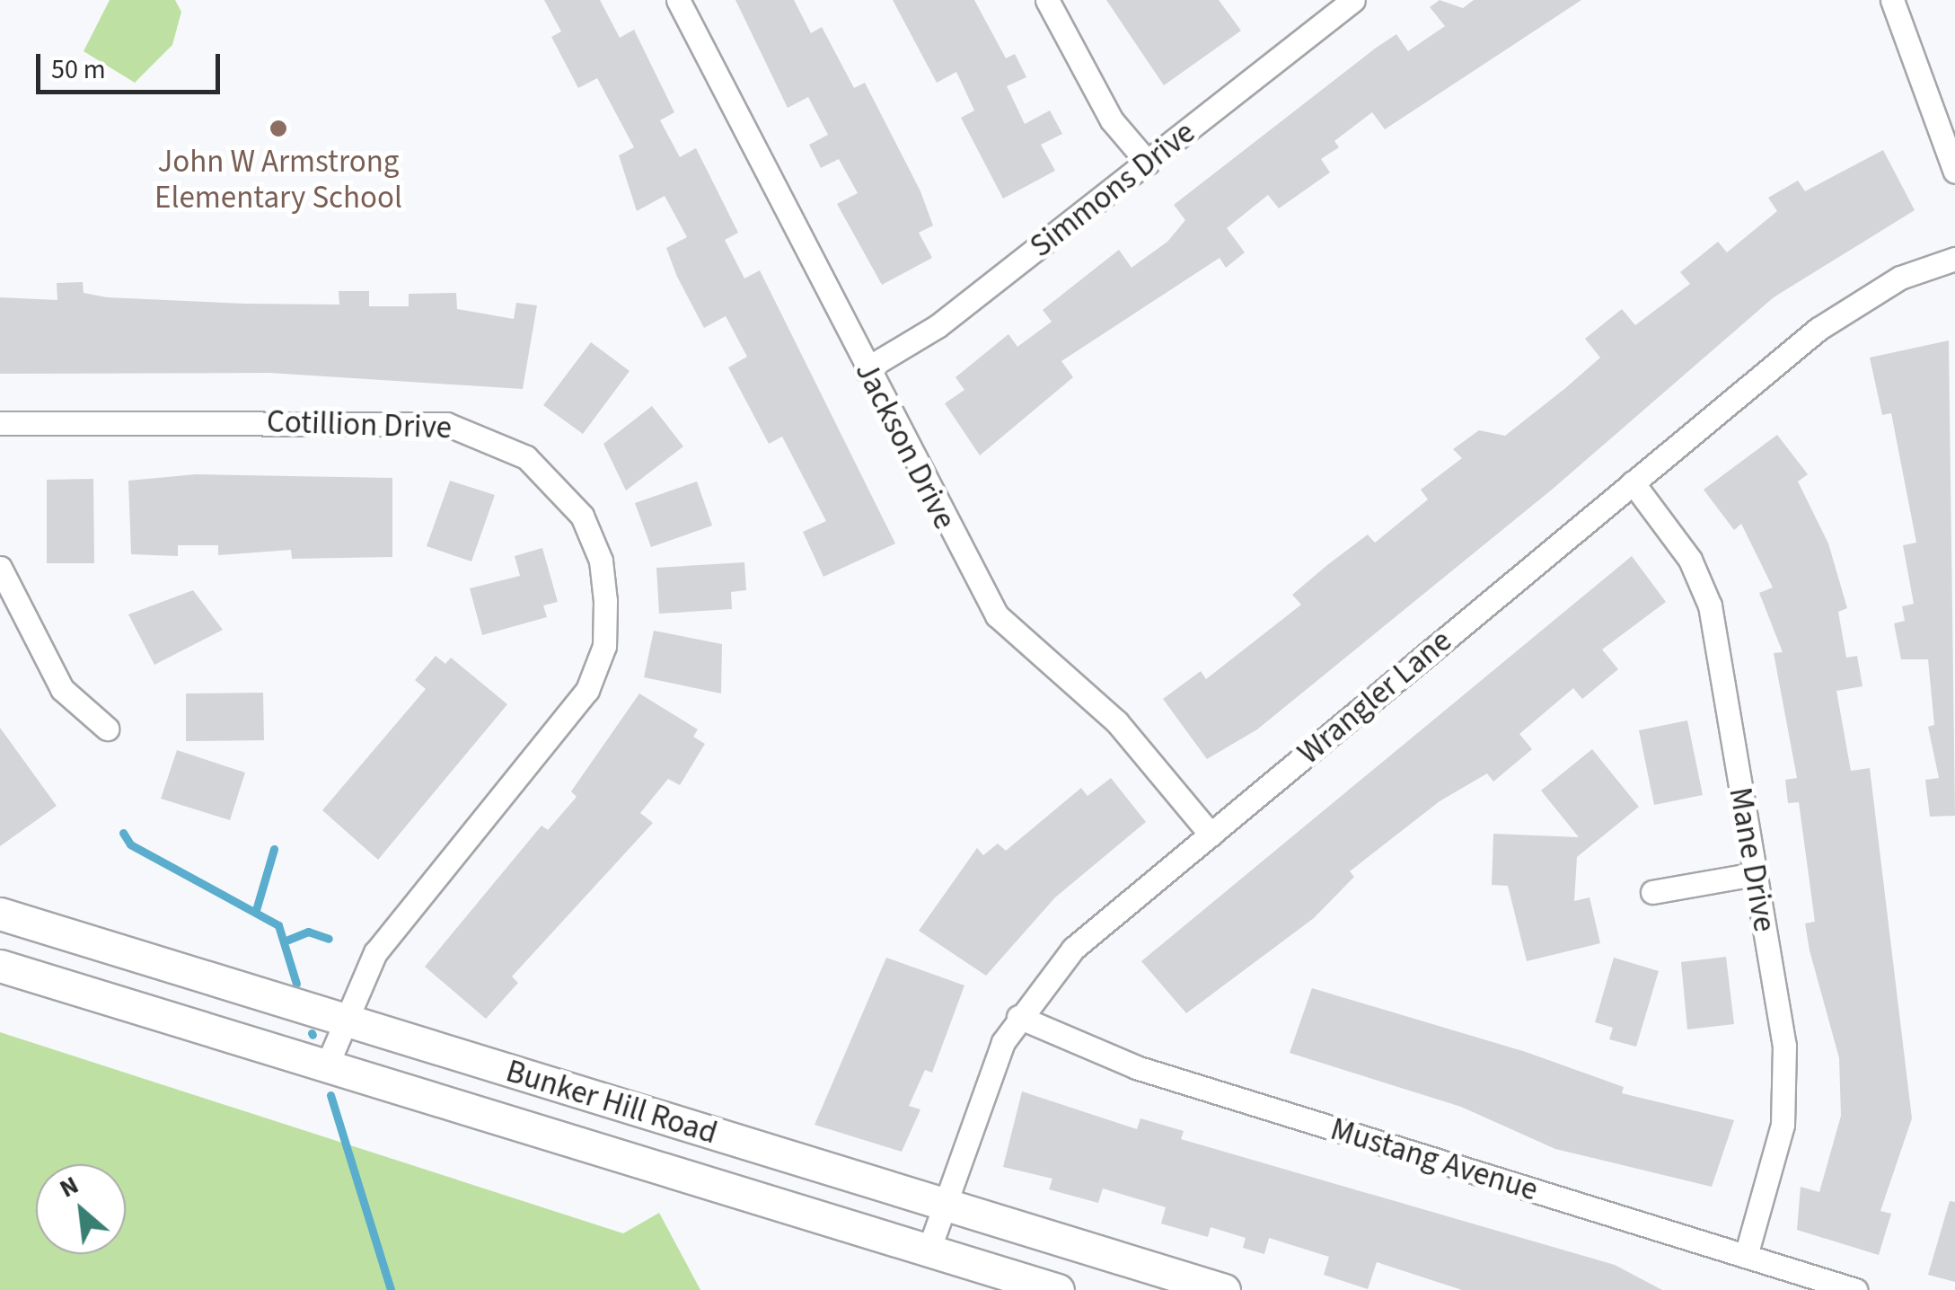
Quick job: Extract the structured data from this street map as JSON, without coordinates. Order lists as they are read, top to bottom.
{
  "streets": {
    "main road": ["Bunker Hill Road"],
    "street": [
      "Simmons Drive",
      "Cotillion Drive",
      "Jackson Drive",
      "Wrangler Lane",
      "Mane Drive",
      "Mustang Avenue"
    ]
  },
  "crossings": [
    ["Simmons Drive", "Jackson Drive"],
    ["Cotillion Drive", "Bunker Hill Road"],
    ["Jackson Drive", "Wrangler Lane"],
    ["Wrangler Lane", "Mane Drive"],
    ["Wrangler Lane", "Bunker Hill Road"],
    ["Wrangler Lane", "Mustang Avenue"],
    ["Mane Drive", "Mustang Avenue"]
  ],
  "places": ["John W Armstrong Elementary School"],
  "scale_bar": "50 m",
  "north": "top left"
}
